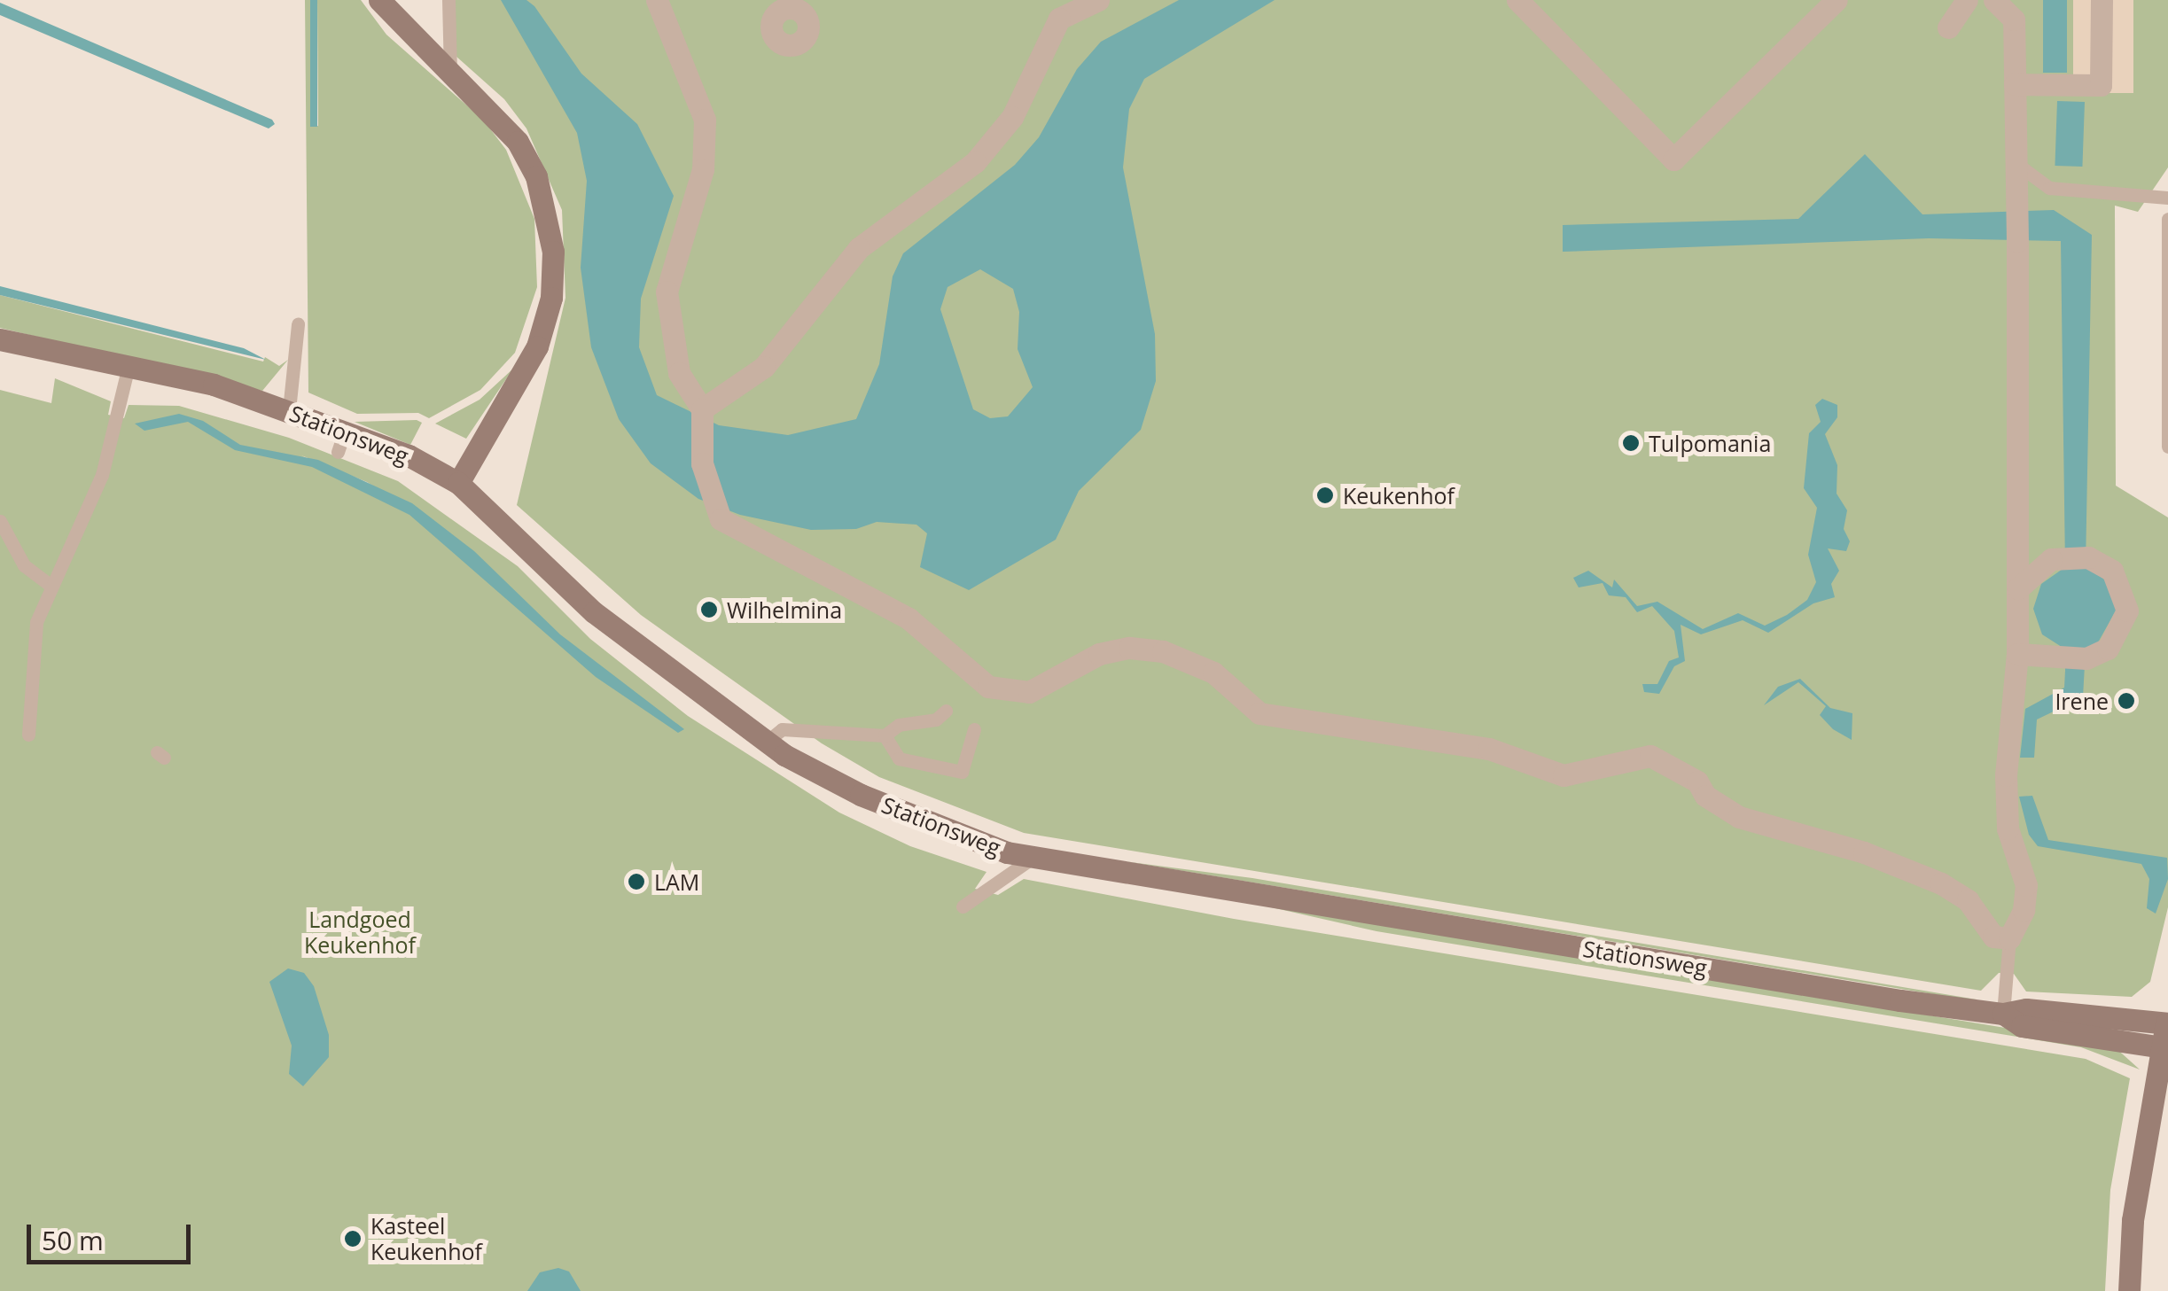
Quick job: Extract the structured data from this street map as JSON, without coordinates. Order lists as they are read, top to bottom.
{
  "streets": {
    "main road": ["Stationsweg"]
  },
  "parks": ["Landgoed Keukenhof"],
  "places": [
    "Tulpomania",
    "Keukenhof",
    "Wilhelmina",
    "Irene",
    "LAM",
    "Kasteel Keukenhof"
  ],
  "scale_bar": "50 m"
}
